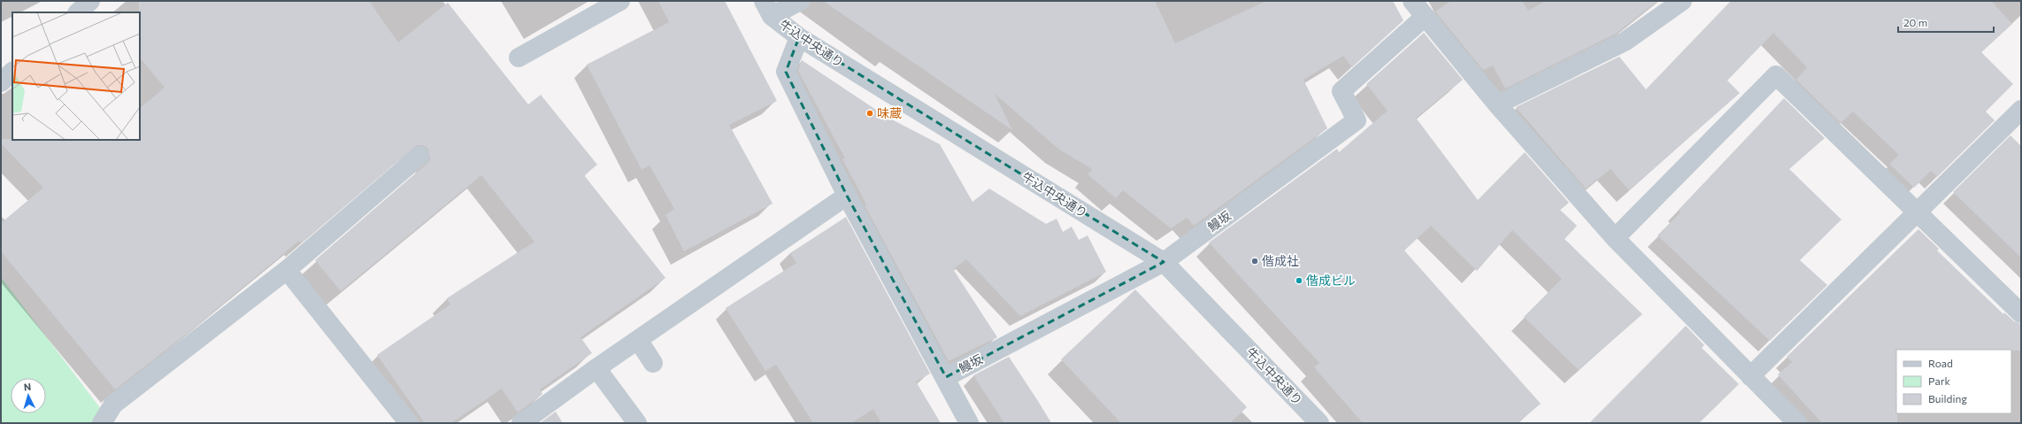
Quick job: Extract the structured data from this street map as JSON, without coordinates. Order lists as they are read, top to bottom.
{
  "streets": {
    "street": ["牛込中央通り", "鰻坂"]
  },
  "crossings": [
    ["牛込中央通り", "鰻坂"]
  ],
  "places": ["味蔵", "偕成社", "偕成ビル"],
  "legend": ["Road", "Park", "Building"],
  "scale_bar": "20 m",
  "north": "top"
}
